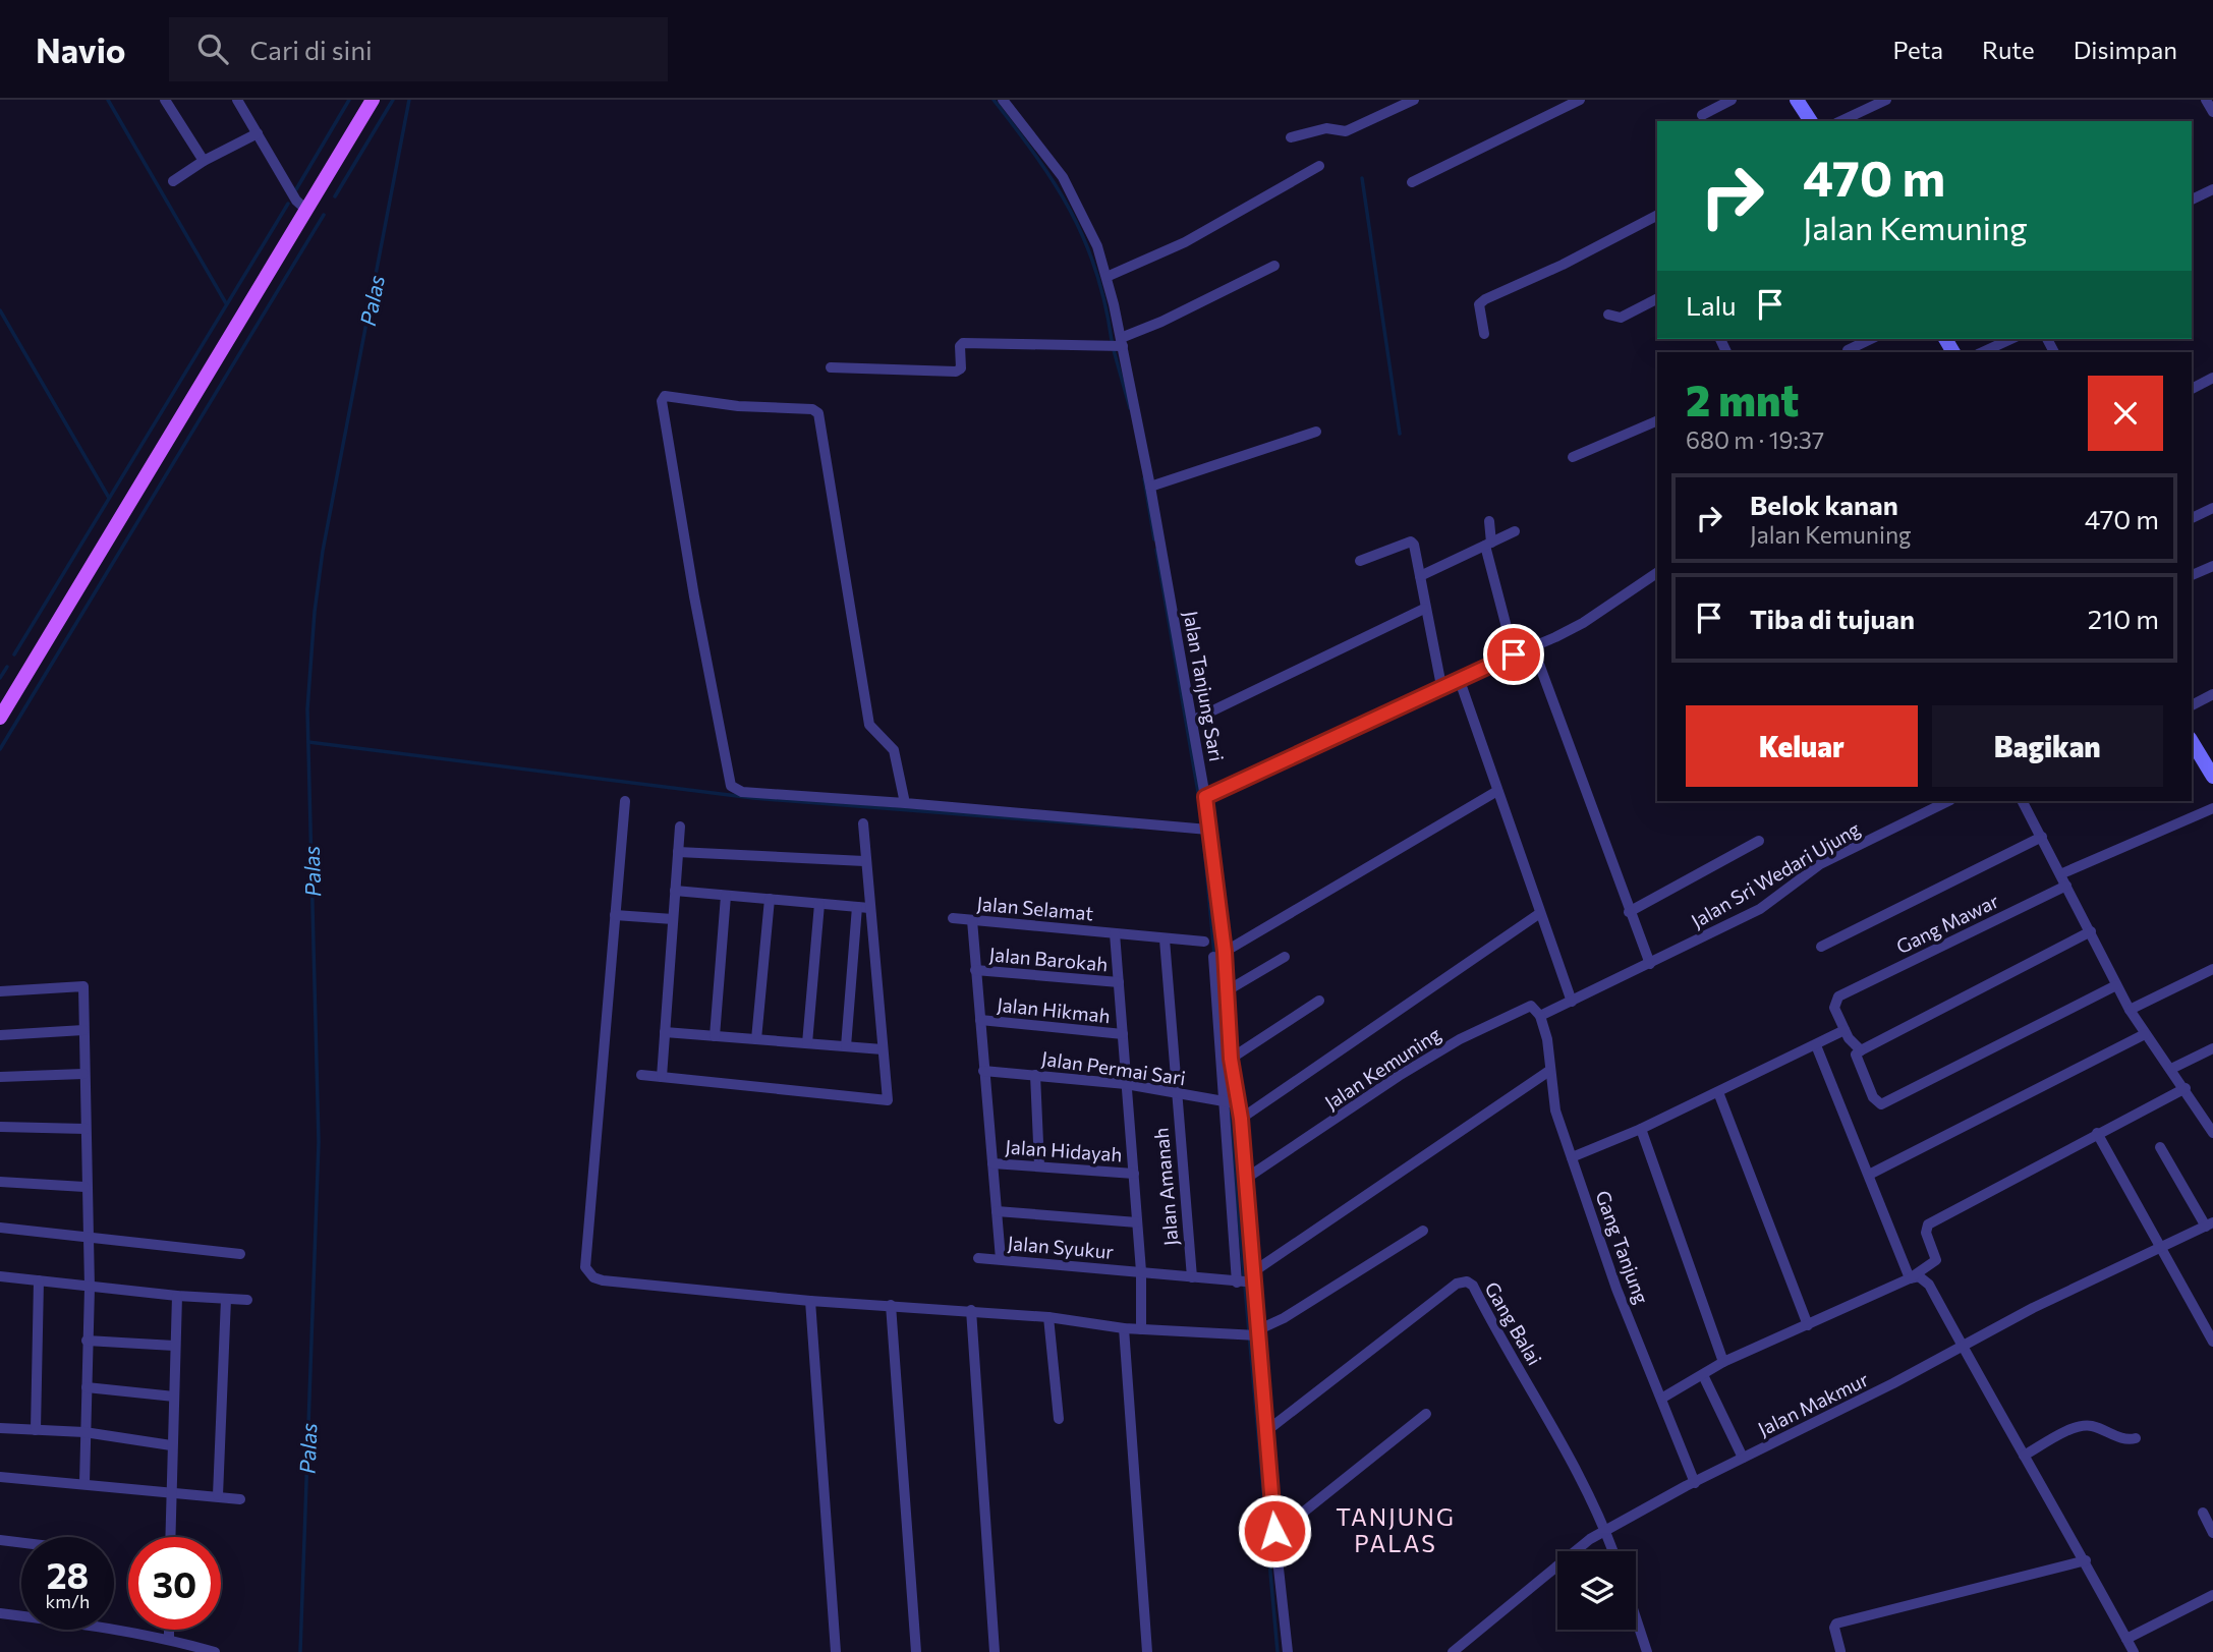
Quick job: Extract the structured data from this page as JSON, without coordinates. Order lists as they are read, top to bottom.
{
  "streets": {
    "street": [
      "Jalan Tanjung Sari",
      "Jalan Sri Wedari Ujung",
      "Jalan Selamat",
      "Gang Mawar",
      "Jalan Barokah",
      "Jalan Hikmah",
      "Jalan Permai Sari",
      "Jalan Kemuning",
      "Jalan Hidayah",
      "Jalan Amanah",
      "Jalan Syukur",
      "Gang Tanjung",
      "Gang Balai",
      "Jalan Makmur"
    ]
  },
  "crossings": [
    ["Jalan Tanjung Sari", "Jalan Permai Sari"],
    ["Jalan Tanjung Sari", "Jalan Kemuning"],
    ["Jalan Tanjung Sari", "Jalan Syukur"],
    ["Jalan Tanjung Sari", "Gang Balai"],
    ["Jalan Sri Wedari Ujung", "Jalan Kemuning"],
    ["Jalan Sri Wedari Ujung", "Gang Tanjung"],
    ["Jalan Selamat", "Jalan Amanah"],
    ["Jalan Permai Sari", "Jalan Amanah"],
    ["Jalan Kemuning", "Gang Tanjung"],
    ["Jalan Amanah", "Jalan Syukur"],
    ["Gang Tanjung", "Jalan Makmur"],
    ["Gang Balai", "Jalan Makmur"]
  ],
  "districts": ["TANJUNG PALAS"],
  "water": ["Palas"],
  "page": {
    "header": "Navio",
    "search": "Cari di sini",
    "nav": ["Peta", "Rute", "Disimpan"],
    "turn": ["470 m", "Jalan Kemuning"],
    "then": "Lalu",
    "heading": ["2 mnt", "680 m · 19:37"],
    "list": [
      {
        "name": "Belok kanan",
        "note": "Jalan Kemuning",
        "value": "470 m"
      },
      {
        "name": "Tiba di tujuan",
        "value": "210 m"
      }
    ],
    "buttons": ["Keluar", "Bagikan"],
    "speed": "28 km/h",
    "limit": "30"
  }
}
